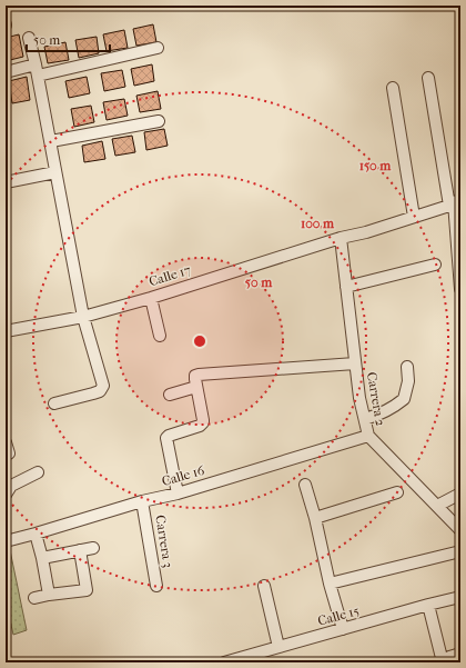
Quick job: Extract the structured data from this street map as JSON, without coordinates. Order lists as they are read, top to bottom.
{
  "streets": {
    "street": [
      "Calle 17",
      "Carrera 2",
      "Calle 16",
      "Carrera 3",
      "Calle 15"
    ]
  },
  "crossings": [
    ["Calle 17", "Carrera 2"],
    ["Carrera 2", "Calle 16"],
    ["Calle 16", "Carrera 3"]
  ],
  "scale_bar": "50 m",
  "rings": ["150 m", "100 m", "50 m"]
}
